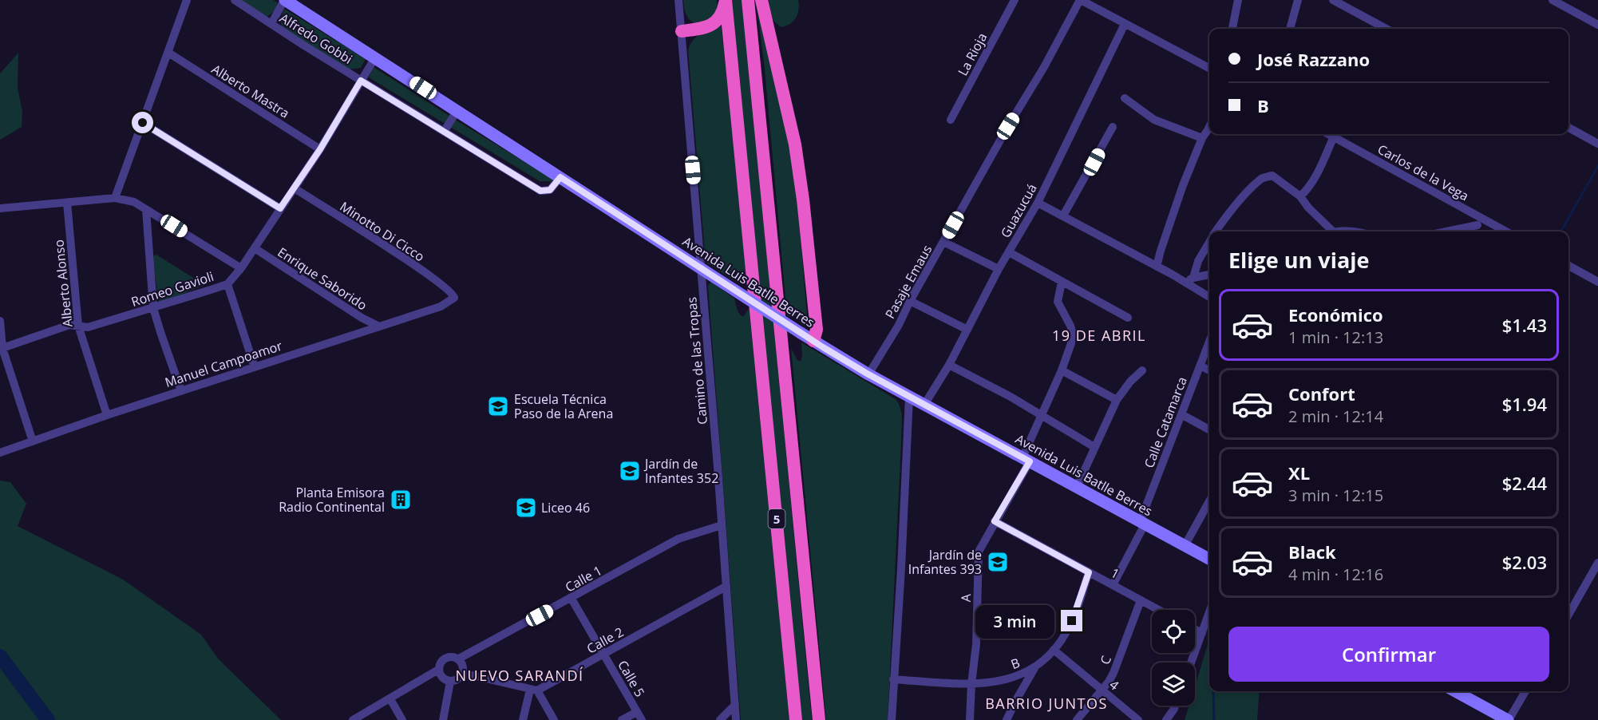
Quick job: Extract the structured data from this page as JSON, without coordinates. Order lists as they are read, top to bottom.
{
  "streets": {
    "highway": ["5"],
    "main road": ["Avenida Luis Batlle Berres"],
    "street": [
      "Alfredo Gobbi",
      "La Rioja",
      "Alberto Mastra",
      "Carlos de la Vega",
      "Guazucuá",
      "Minotto Di Cicco",
      "Enrique Saborido",
      "Pasaje Emaus",
      "Alberto Alonso",
      "Romeo Gavioli",
      "Camino de las Tropas",
      "Manuel Campoamor",
      "Calle Catamarca",
      "1",
      "Calle 1",
      "A",
      "Calle 2",
      "C",
      "B",
      "Calle 5",
      "4"
    ]
  },
  "crossings": [
    ["Alfredo Gobbi", "Avenida Luis Batlle Berres"],
    ["Alfredo Gobbi", "Romeo Gavioli"],
    ["Alberto Mastra", "Romeo Gavioli"],
    ["Guazucuá", "Avenida Luis Batlle Berres"],
    ["Minotto Di Cicco", "Romeo Gavioli"],
    ["Minotto Di Cicco", "Manuel Campoamor"],
    ["Enrique Saborido", "Romeo Gavioli"],
    ["Enrique Saborido", "Manuel Campoamor"],
    ["Avenida Luis Batlle Berres", "Pasaje Emaus"],
    ["Avenida Luis Batlle Berres", "Romeo Gavioli"],
    ["Avenida Luis Batlle Berres", "Camino de las Tropas"],
    ["Avenida Luis Batlle Berres", "Calle Catamarca"],
    ["Avenida Luis Batlle Berres", "A"],
    ["Alberto Alonso", "Romeo Gavioli"],
    ["Alberto Alonso", "Manuel Campoamor"],
    ["Camino de las Tropas", "Calle 1"],
    ["Camino de las Tropas", "Calle 2"],
    ["Calle Catamarca", "1"],
    ["1", "A"],
    ["1", "C"],
    ["1", "B"],
    ["Calle 1", "Calle 5"],
    ["A", "B"],
    ["Calle 2", "Calle 5"],
    ["C", "4"],
    ["B", "4"]
  ],
  "districts": ["19 DE ABRIL", "NUEVO SARANDÍ", "BARRIO JUNTOS"],
  "places": {
    "school or university": [
      "Escuela Técnica Paso de la Arena",
      "Jardín de Infantes 352",
      "Liceo 46",
      "Jardín de Infantes 393"
    ],
    "building": ["Planta Emisora Radio Continental"]
  },
  "page": {
    "banner": ["José Razzano", "B"],
    "heading": "Elige un viaje",
    "list": [
      {
        "name": "Económico",
        "note": "1 min · 12:13",
        "value": "$1.43"
      },
      {
        "name": "Confort",
        "note": "2 min · 12:14",
        "value": "$1.94"
      },
      {
        "name": "XL",
        "note": "3 min · 12:15",
        "value": "$2.44"
      },
      {
        "name": "Black",
        "note": "4 min · 12:16",
        "value": "$2.03"
      }
    ],
    "bubble": "3 min",
    "buttons": "Confirmar"
  }
}
